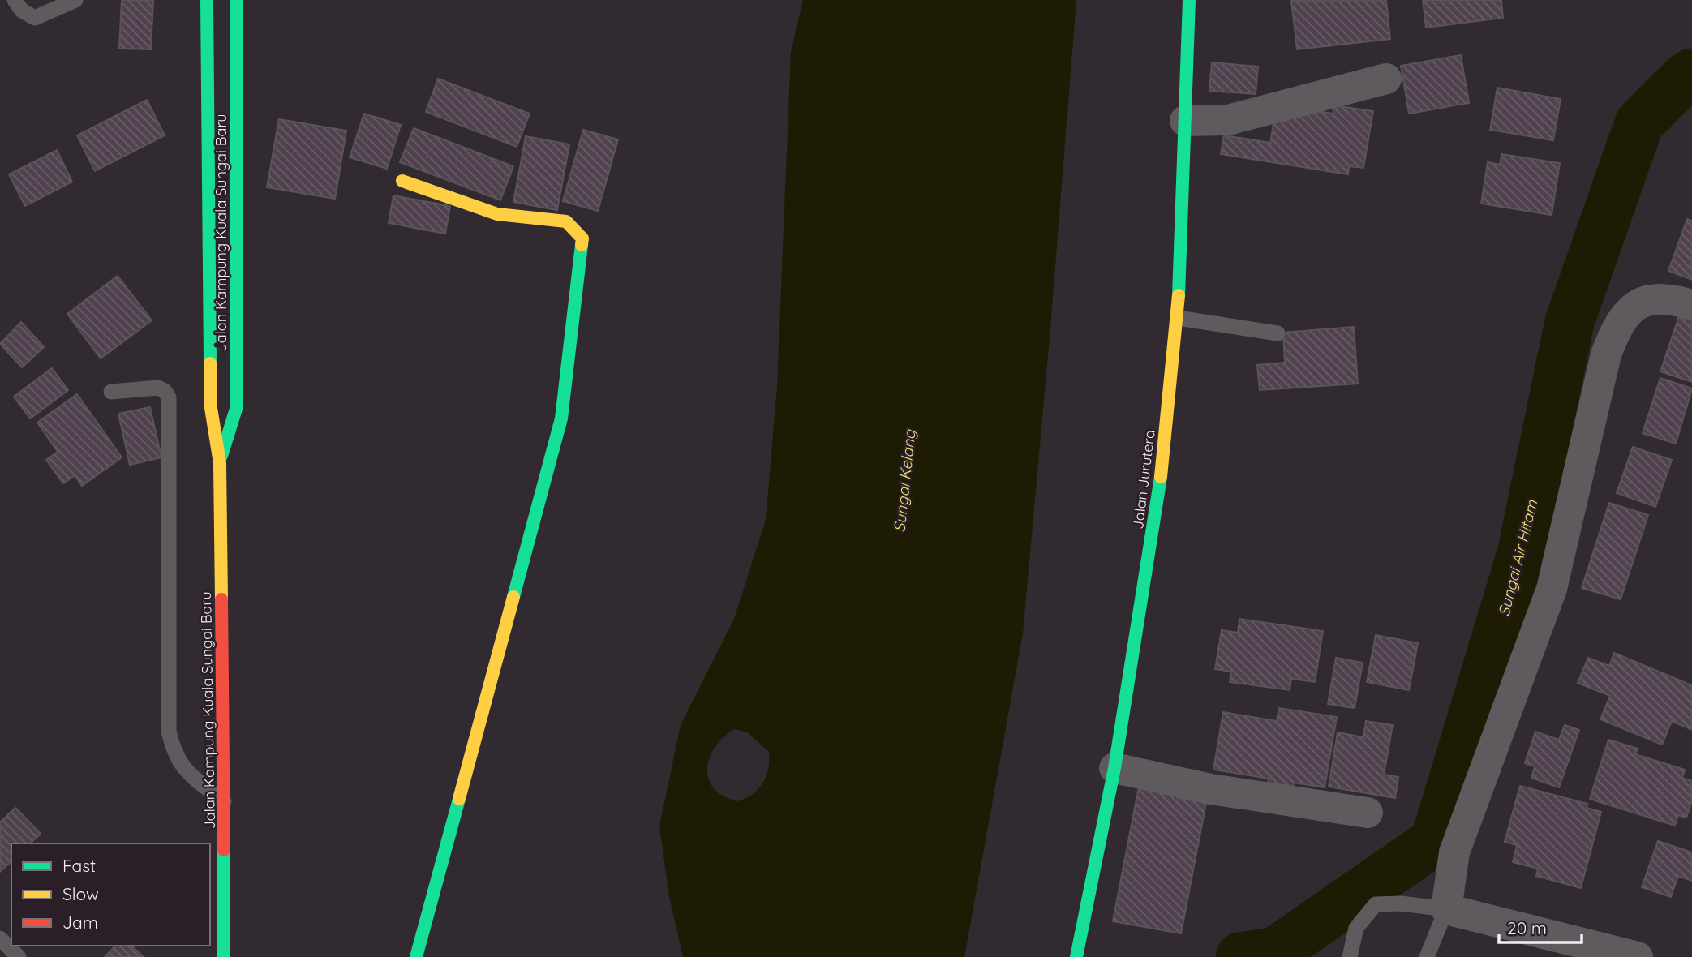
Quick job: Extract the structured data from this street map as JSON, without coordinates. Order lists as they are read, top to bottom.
{
  "streets": {
    "street": ["Jalan Kampung Kuala Sungai Baru", "Jalan Jurutera"]
  },
  "water": ["Sungai Kelang", "Sungai Air Hitam"],
  "legend": ["Fast", "Slow", "Jam"],
  "scale_bar": "20 m"
}
